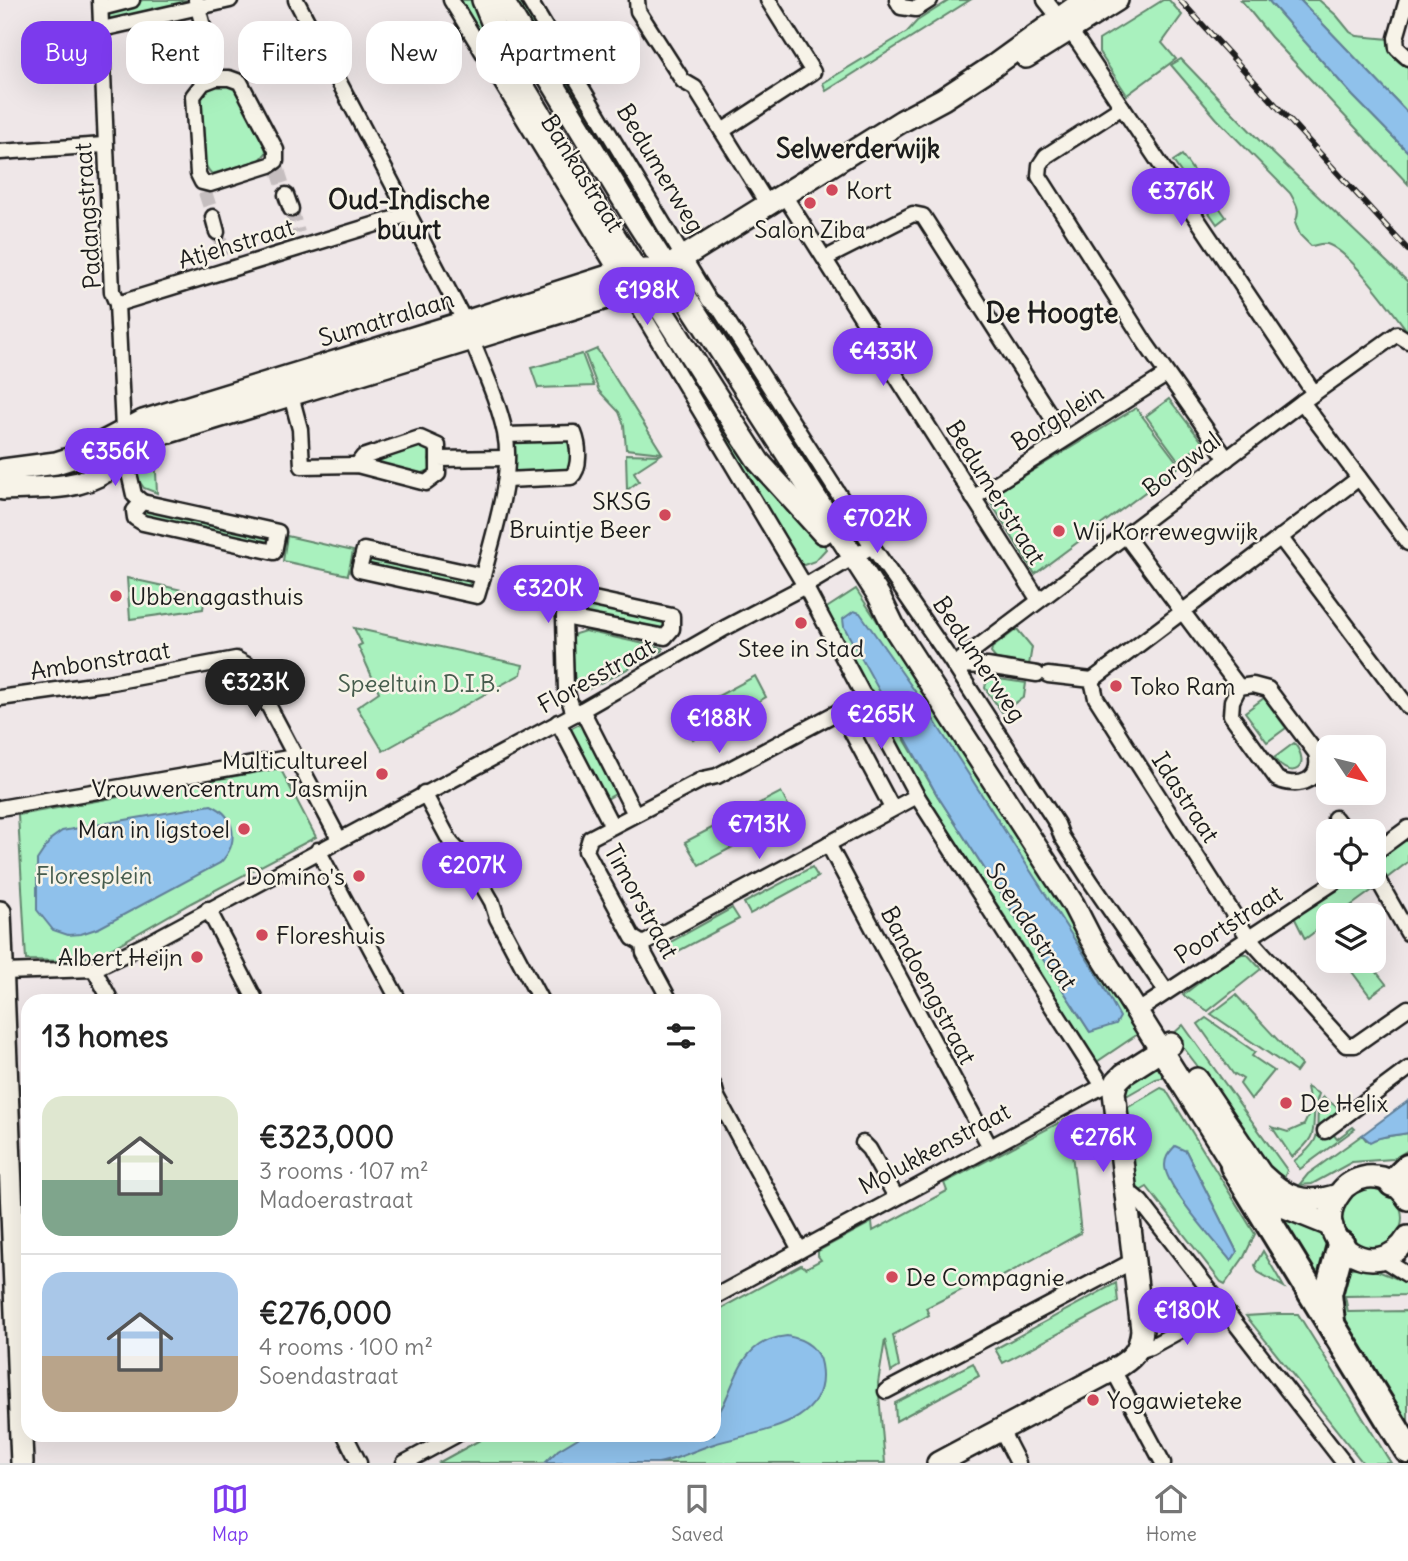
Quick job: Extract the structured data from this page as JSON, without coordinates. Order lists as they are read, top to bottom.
{
  "streets": {
    "main road": [
      "Bedumerweg",
      "Sumatralaan",
      "Soendastraat",
      "Molukkenstraat"
    ],
    "street": [
      "Bankastraat",
      "Padangstraat",
      "Atjehstraat",
      "Borgplein",
      "Borgwal",
      "Bedumerstraat",
      "Ambonstraat",
      "Floresstraat",
      "Idastraat",
      "Timorstraat",
      "Poortstraat",
      "Bandoengstraat"
    ]
  },
  "crossings": [
    ["Bedumerweg", "Bankastraat"],
    ["Bedumerweg", "Sumatralaan"],
    ["Bedumerweg", "Borgwal"],
    ["Bedumerweg", "Floresstraat"],
    ["Bedumerweg", "Poortstraat"],
    ["Bedumerweg", "Molukkenstraat"],
    ["Bankastraat", "Sumatralaan"],
    ["Bankastraat", "Floresstraat"],
    ["Bankastraat", "Soendastraat"],
    ["Padangstraat", "Atjehstraat"],
    ["Padangstraat", "Sumatralaan"],
    ["Borgplein", "Bedumerstraat"],
    ["Borgwal", "Bedumerstraat"],
    ["Floresstraat", "Timorstraat"],
    ["Floresstraat", "Soendastraat"],
    ["Idastraat", "Poortstraat"],
    ["Soendastraat", "Molukkenstraat"],
    ["Bandoengstraat", "Molukkenstraat"]
  ],
  "districts": ["Selwerderwijk", "Oud-Indische buurt", "De Hoogte"],
  "parks": ["Speeltuin D.I.B.", "Floresplein"],
  "places": [
    "Kort",
    "Salon Ziba",
    "SKSG Bruintje Beer",
    "Wij Korrewegwijk",
    "Ubbenagasthuis",
    "Stee in Stad",
    "Toko Ram",
    "Multicultureel Vrouwencentrum Jasmijn",
    "Man in ligstoel",
    "Domino's",
    "Floreshuis",
    "Albert Heijn",
    "De Helix",
    "De Compagnie",
    "Yogawieteke"
  ],
  "north": "bottom right",
  "page": {
    "chip": [
      "Buy",
      "Rent",
      "Filters",
      "New",
      "Apartment"
    ],
    "price": [
      "€376K",
      "€198K",
      "€433K",
      "€356K",
      "€702K",
      "€320K",
      "€323K",
      "€265K",
      "€188K",
      "€713K",
      "€207K",
      "€276K",
      "€180K"
    ],
    "heading": "13 homes",
    "list": [
      {
        "name": "€323,000",
        "note": "3 rooms · 107 m² · Madoerastraat"
      },
      {
        "name": "€276,000",
        "note": "4 rooms · 100 m² · Soendastraat"
      }
    ],
    "tabs": ["Map", "Saved", "Home"]
  }
}
